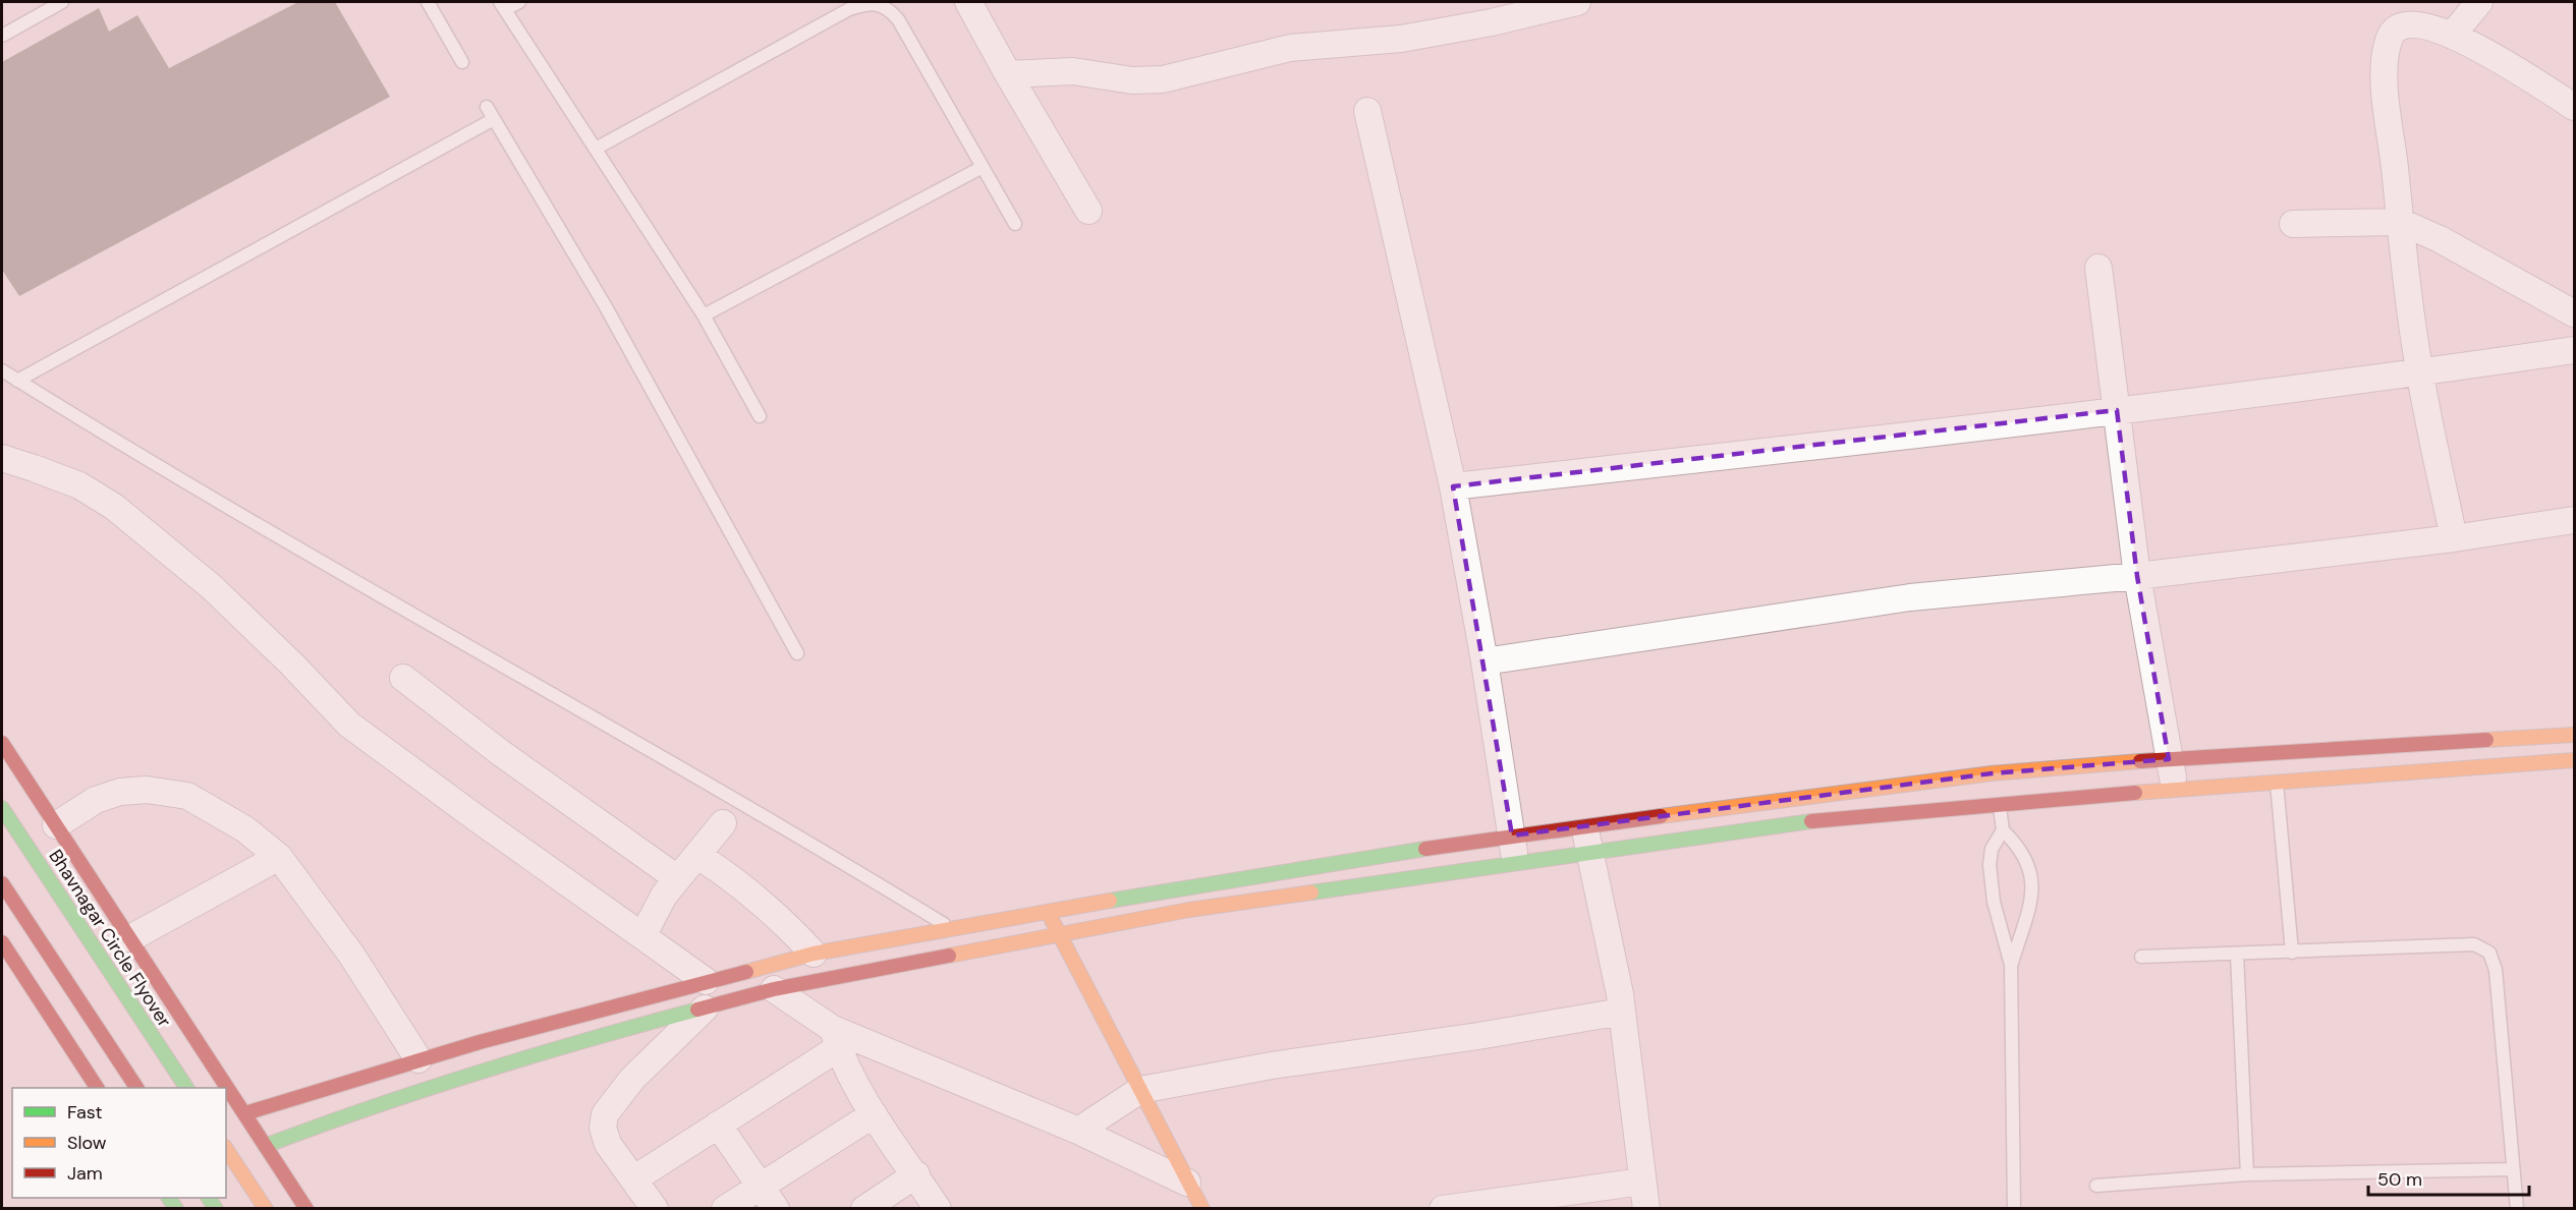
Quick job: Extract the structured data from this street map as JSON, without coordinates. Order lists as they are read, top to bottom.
{
  "streets": {
    "main road": ["Bhavnagar Circle Flyover"]
  },
  "legend": ["Fast", "Slow", "Jam"],
  "scale_bar": "50 m"
}
